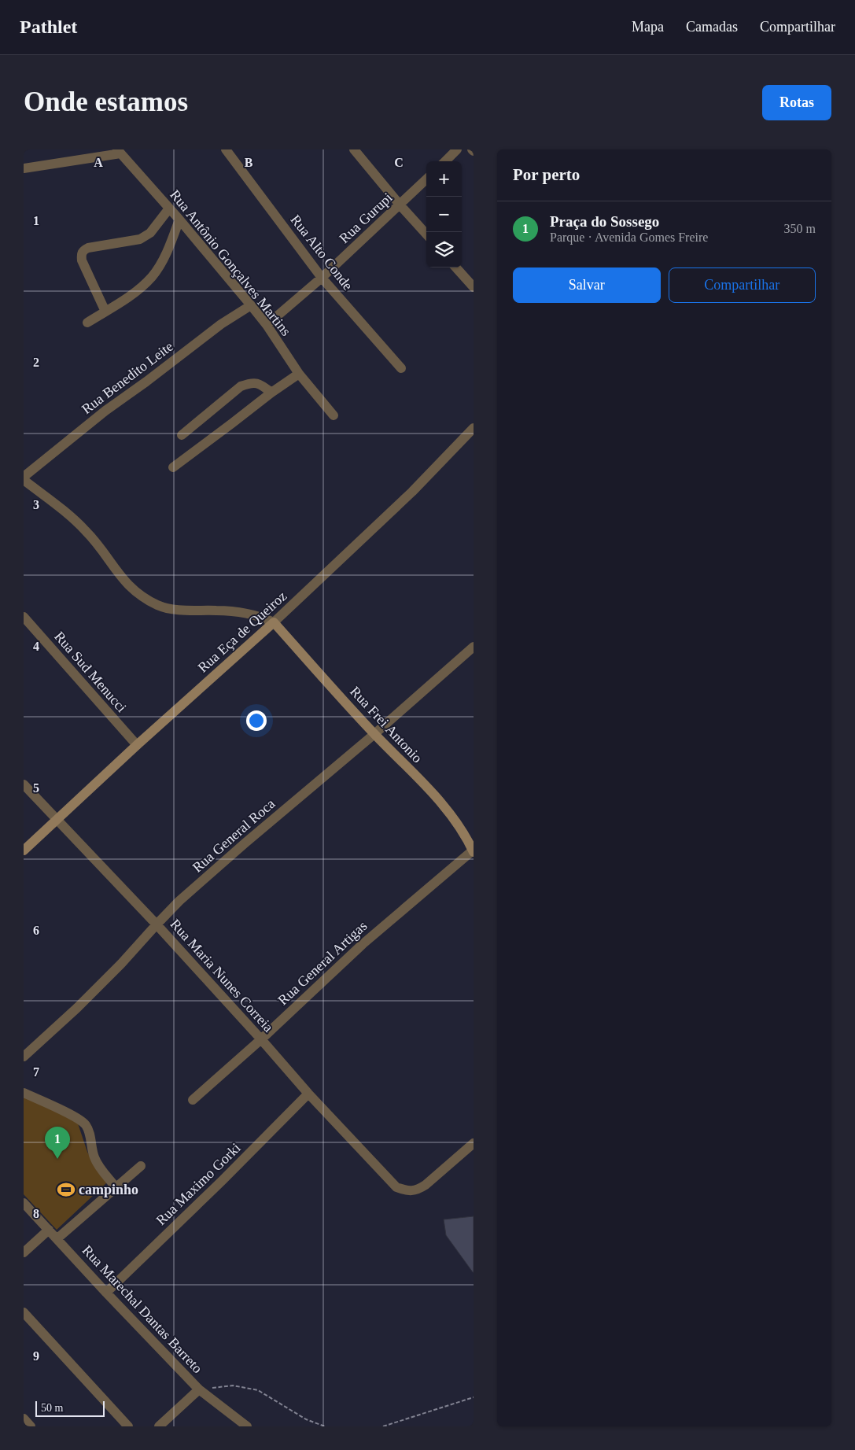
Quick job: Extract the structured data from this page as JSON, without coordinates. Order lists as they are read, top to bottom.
{
  "streets": {
    "street": [
      "Rua Gurupi",
      "Rua Alto Conde",
      "Rua Antônio Gonçalves Martins",
      "Rua Benedito Leite",
      "Rua Eça de Queiroz",
      "Rua Sud Menucci",
      "Rua Frei Antonio",
      "Rua General Roca",
      "Rua General Artigas",
      "Rua Maria Nunes Correia",
      "Rua Maximo Gorki",
      "Rua Marechal Dantas Barreto"
    ]
  },
  "crossings": [
    ["Rua Gurupi", "Rua Alto Conde"],
    ["Rua Gurupi", "Rua Antônio Gonçalves Martins"],
    ["Rua Antônio Gonçalves Martins", "Rua Benedito Leite"],
    ["Rua Eça de Queiroz", "Rua Sud Menucci"],
    ["Rua Eça de Queiroz", "Rua Frei Antonio"],
    ["Rua Eça de Queiroz", "Rua Maria Nunes Correia"],
    ["Rua Frei Antonio", "Rua General Roca"],
    ["Rua Frei Antonio", "Rua General Artigas"],
    ["Rua General Roca", "Rua Maria Nunes Correia"],
    ["Rua General Artigas", "Rua Maria Nunes Correia"],
    ["Rua Maria Nunes Correia", "Rua Maximo Gorki"],
    ["Rua Maximo Gorki", "Rua Marechal Dantas Barreto"]
  ],
  "places": {
    "sports": ["campinho"]
  },
  "scale_bar": "50 m",
  "page": {
    "header": "Pathlet",
    "nav": ["Mapa", "Camadas", "Compartilhar"],
    "buttons": [
      "Rotas",
      ["Salvar", "Compartilhar"]
    ],
    "title": "Onde estamos",
    "heading": "Por perto",
    "map_buttons": ["+", "−"],
    "list": [
      {
        "mark": "1",
        "name": "Praça do Sossego",
        "note": "Parque · Avenida Gomes Freire",
        "value": "350 m"
      }
    ],
    "pins": "1",
    "scale": "50 m"
  },
  "grid": {
    "columns": ["A", "B", "C"],
    "rows": [
      "1",
      "2",
      "3",
      "4",
      "5",
      "6",
      "7",
      "8",
      "9"
    ]
  }
}
